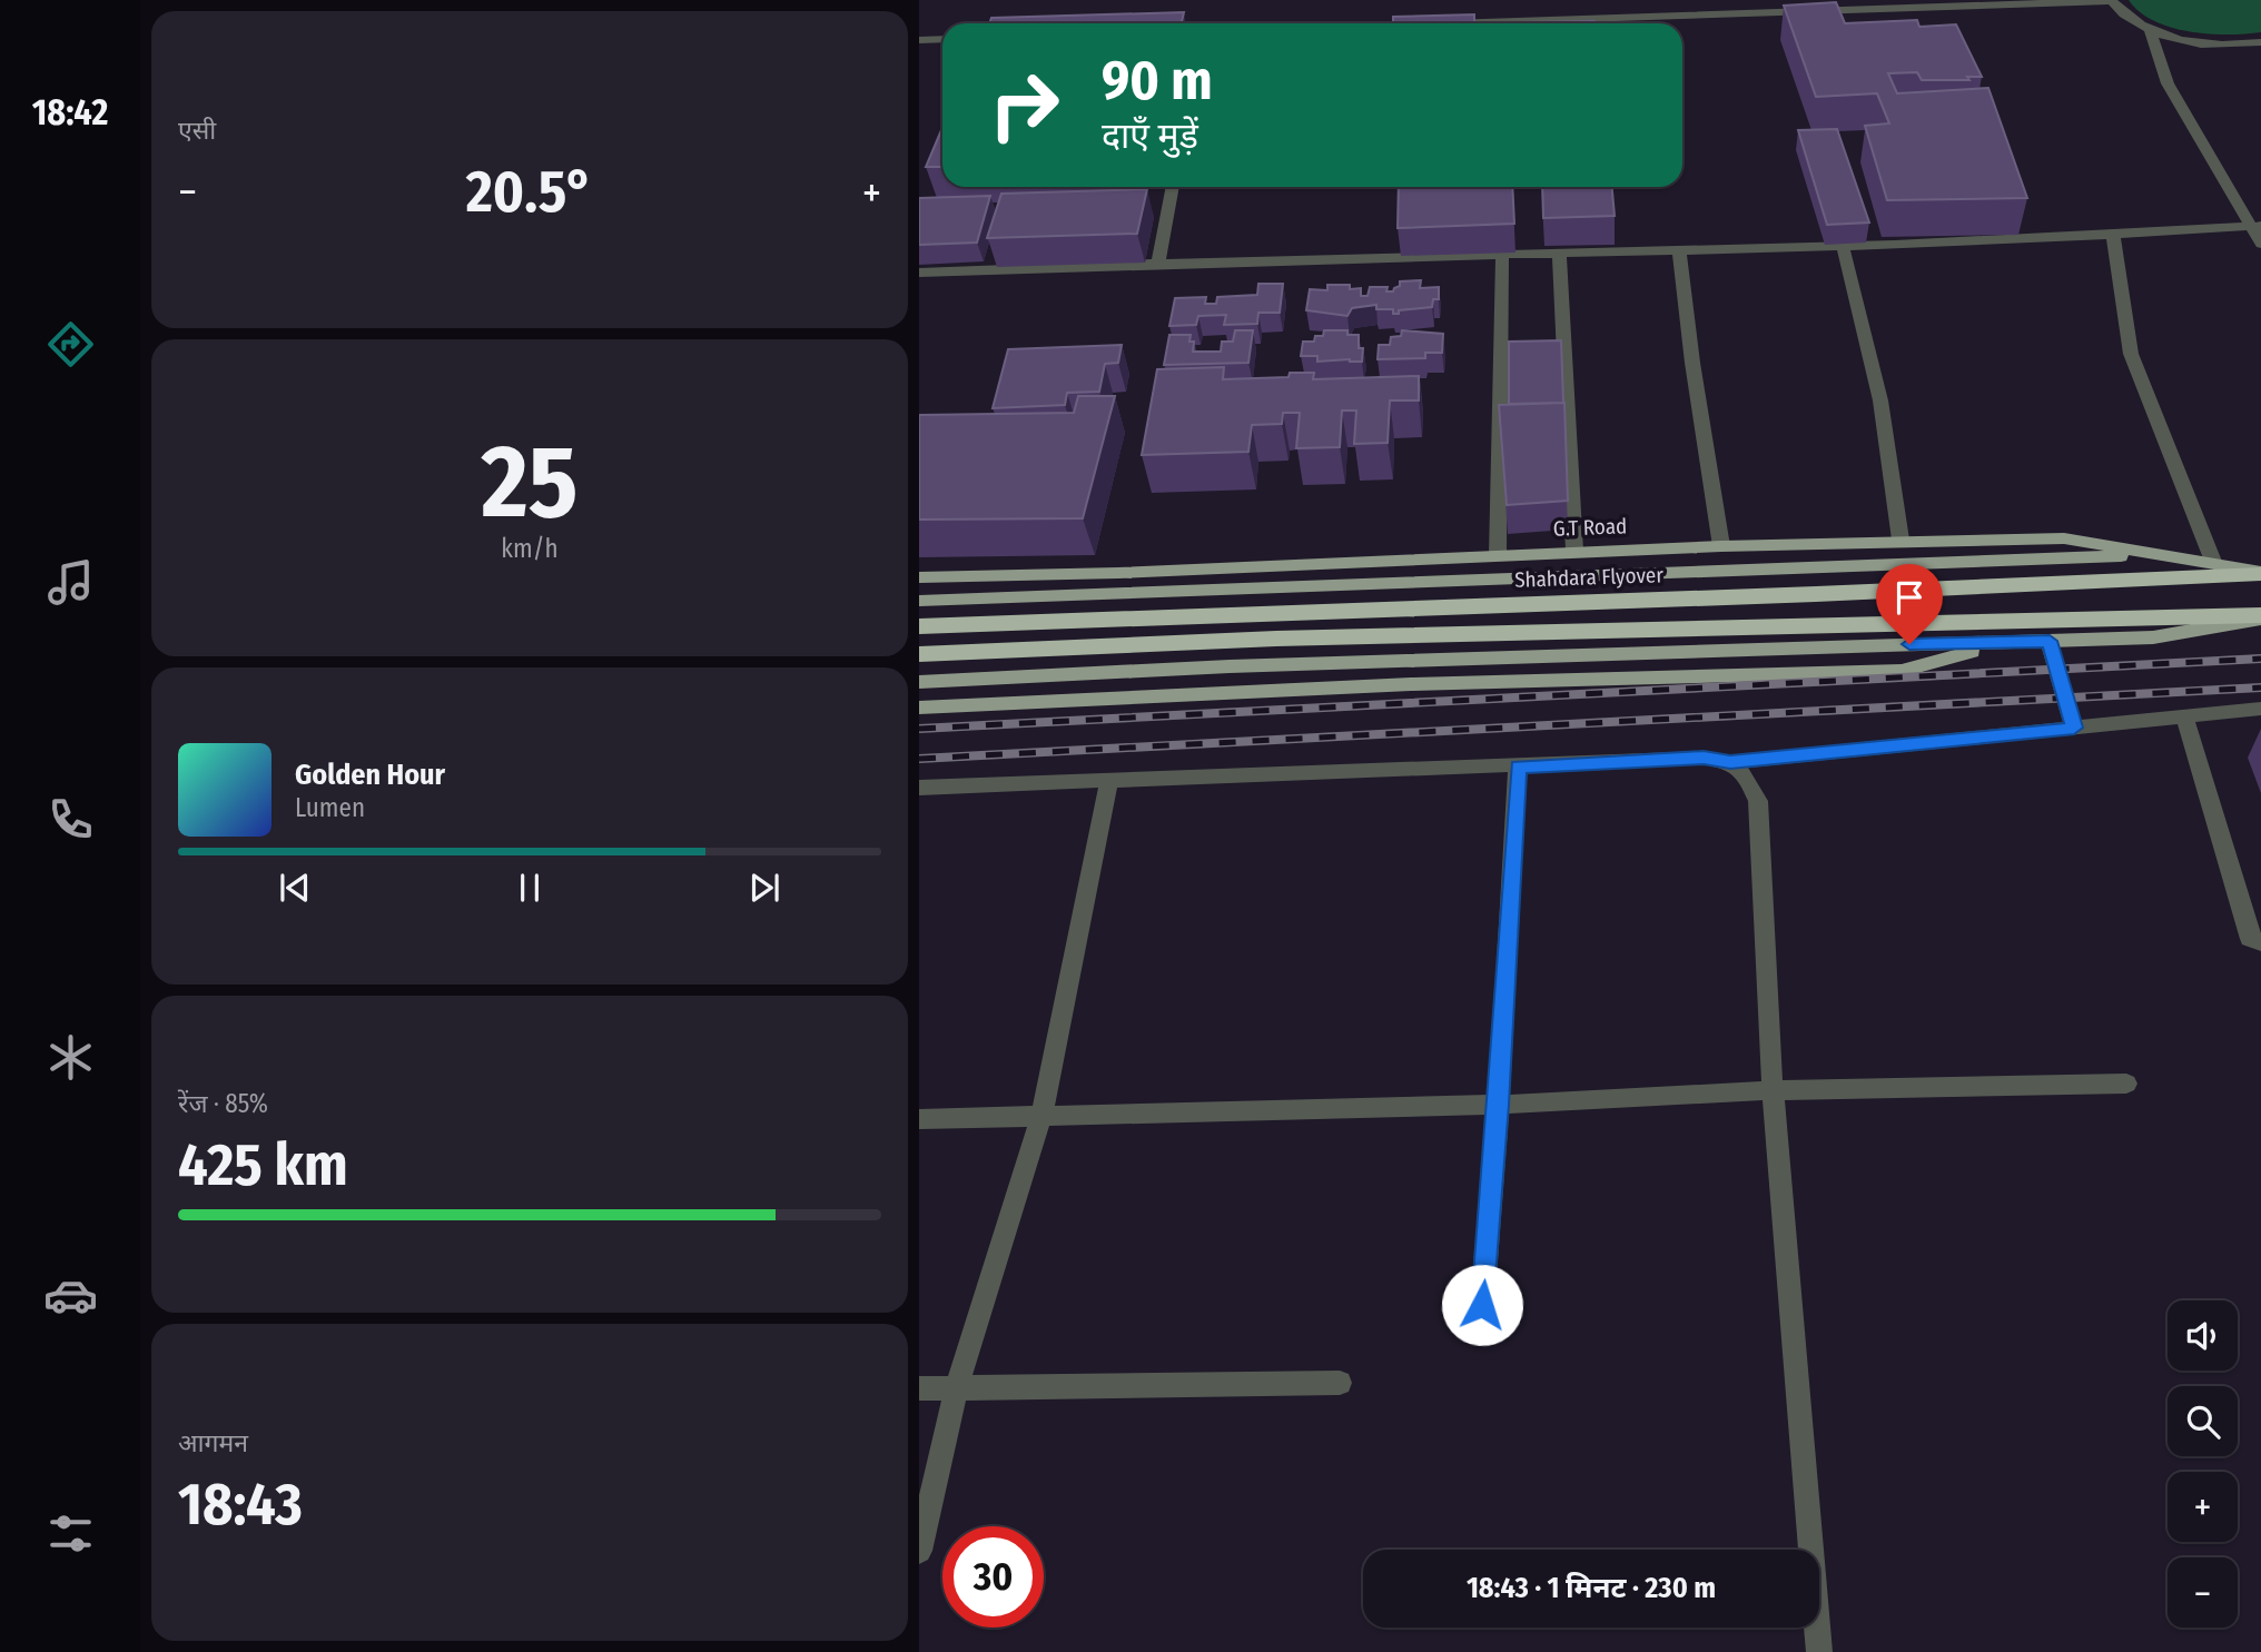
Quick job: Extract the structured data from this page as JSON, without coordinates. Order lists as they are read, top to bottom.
{
  "streets": {
    "highway": ["Shahdara Flyover"],
    "main road": ["G.T Road"]
  },
  "crossings": [
    ["G.T Road", "Shahdara Flyover"]
  ],
  "page": {
    "tabs": "18:42",
    "tile": [
      "एसी",
      ["25", "km/h"],
      ["रेंज · 85%", "425 km"],
      ["आगमन", "18:43"]
    ],
    "turn": ["90 m", "दाएँ मुड़ें"],
    "heat": ["−", "20.5°", "+"],
    "song": ["Golden Hour", "Lumen"],
    "map_buttons": ["+", "−"],
    "limit": "30",
    "trip": "18:43 · 1 मिनट · 230 m"
  }
}
